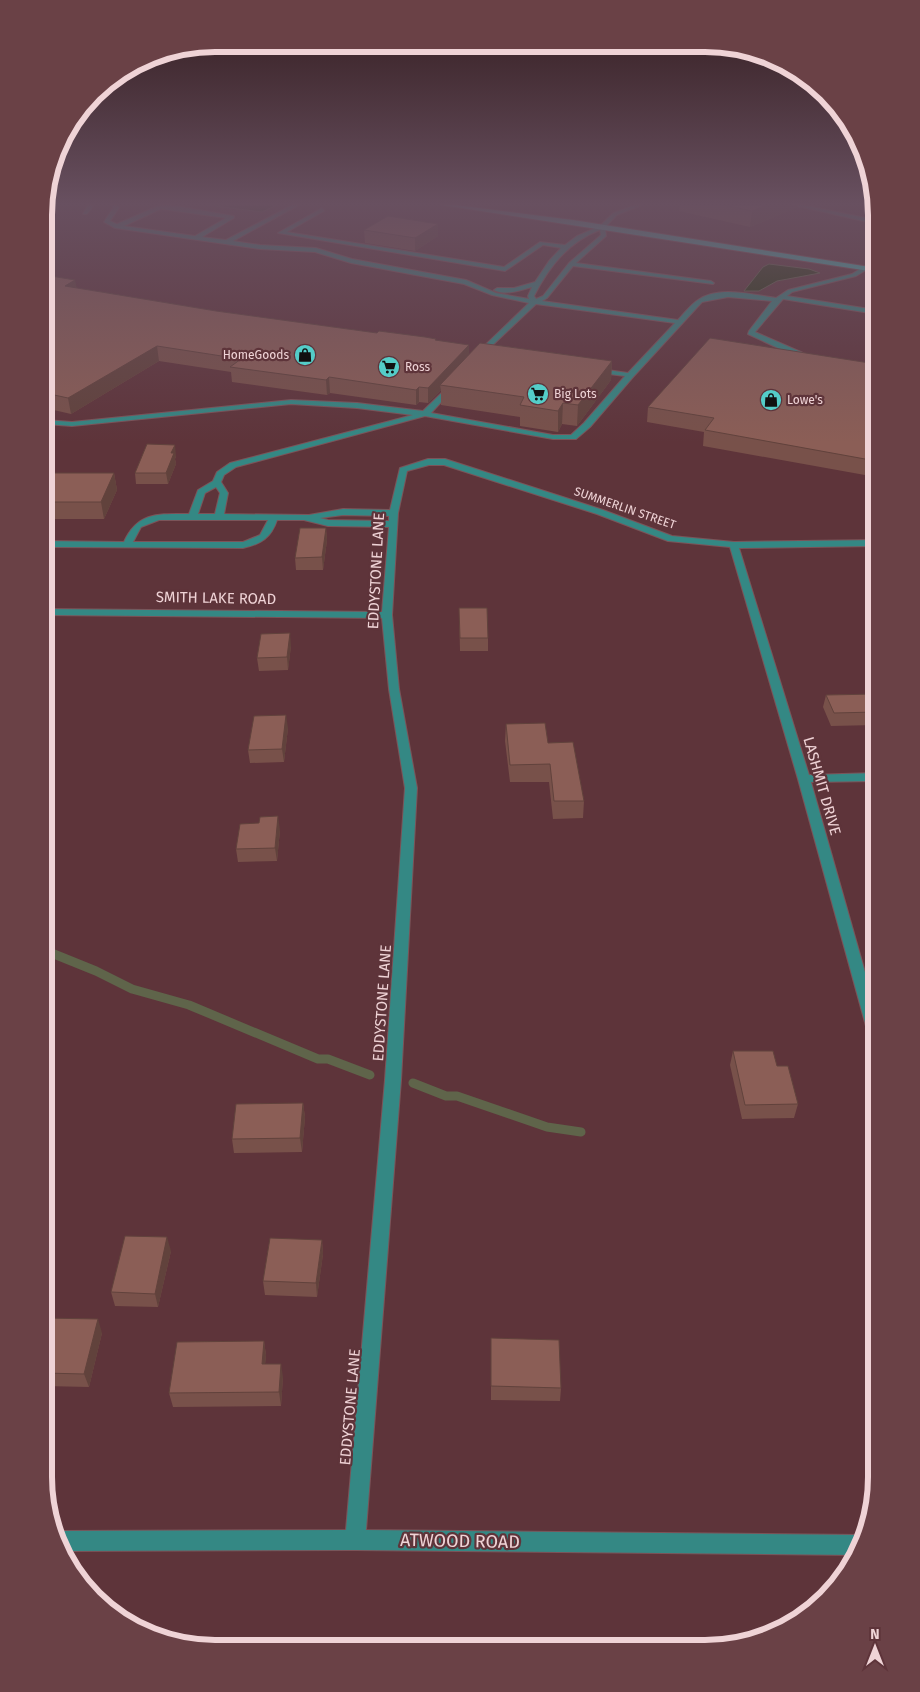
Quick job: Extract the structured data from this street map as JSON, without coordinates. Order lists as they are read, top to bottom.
{
  "streets": {
    "street": [
      "SUMMERLIN STREET",
      "EDDYSTONE LANE",
      "SMITH LAKE ROAD",
      "LASHMIT DRIVE",
      "ATWOOD ROAD"
    ]
  },
  "crossings": [
    ["SUMMERLIN STREET", "EDDYSTONE LANE"],
    ["SUMMERLIN STREET", "LASHMIT DRIVE"],
    ["EDDYSTONE LANE", "SMITH LAKE ROAD"],
    ["EDDYSTONE LANE", "ATWOOD ROAD"]
  ],
  "places": {
    "shop": ["HomeGoods", "Lowe's"],
    "supermarket": ["Ross", "Big Lots"]
  },
  "north": "top"
}
